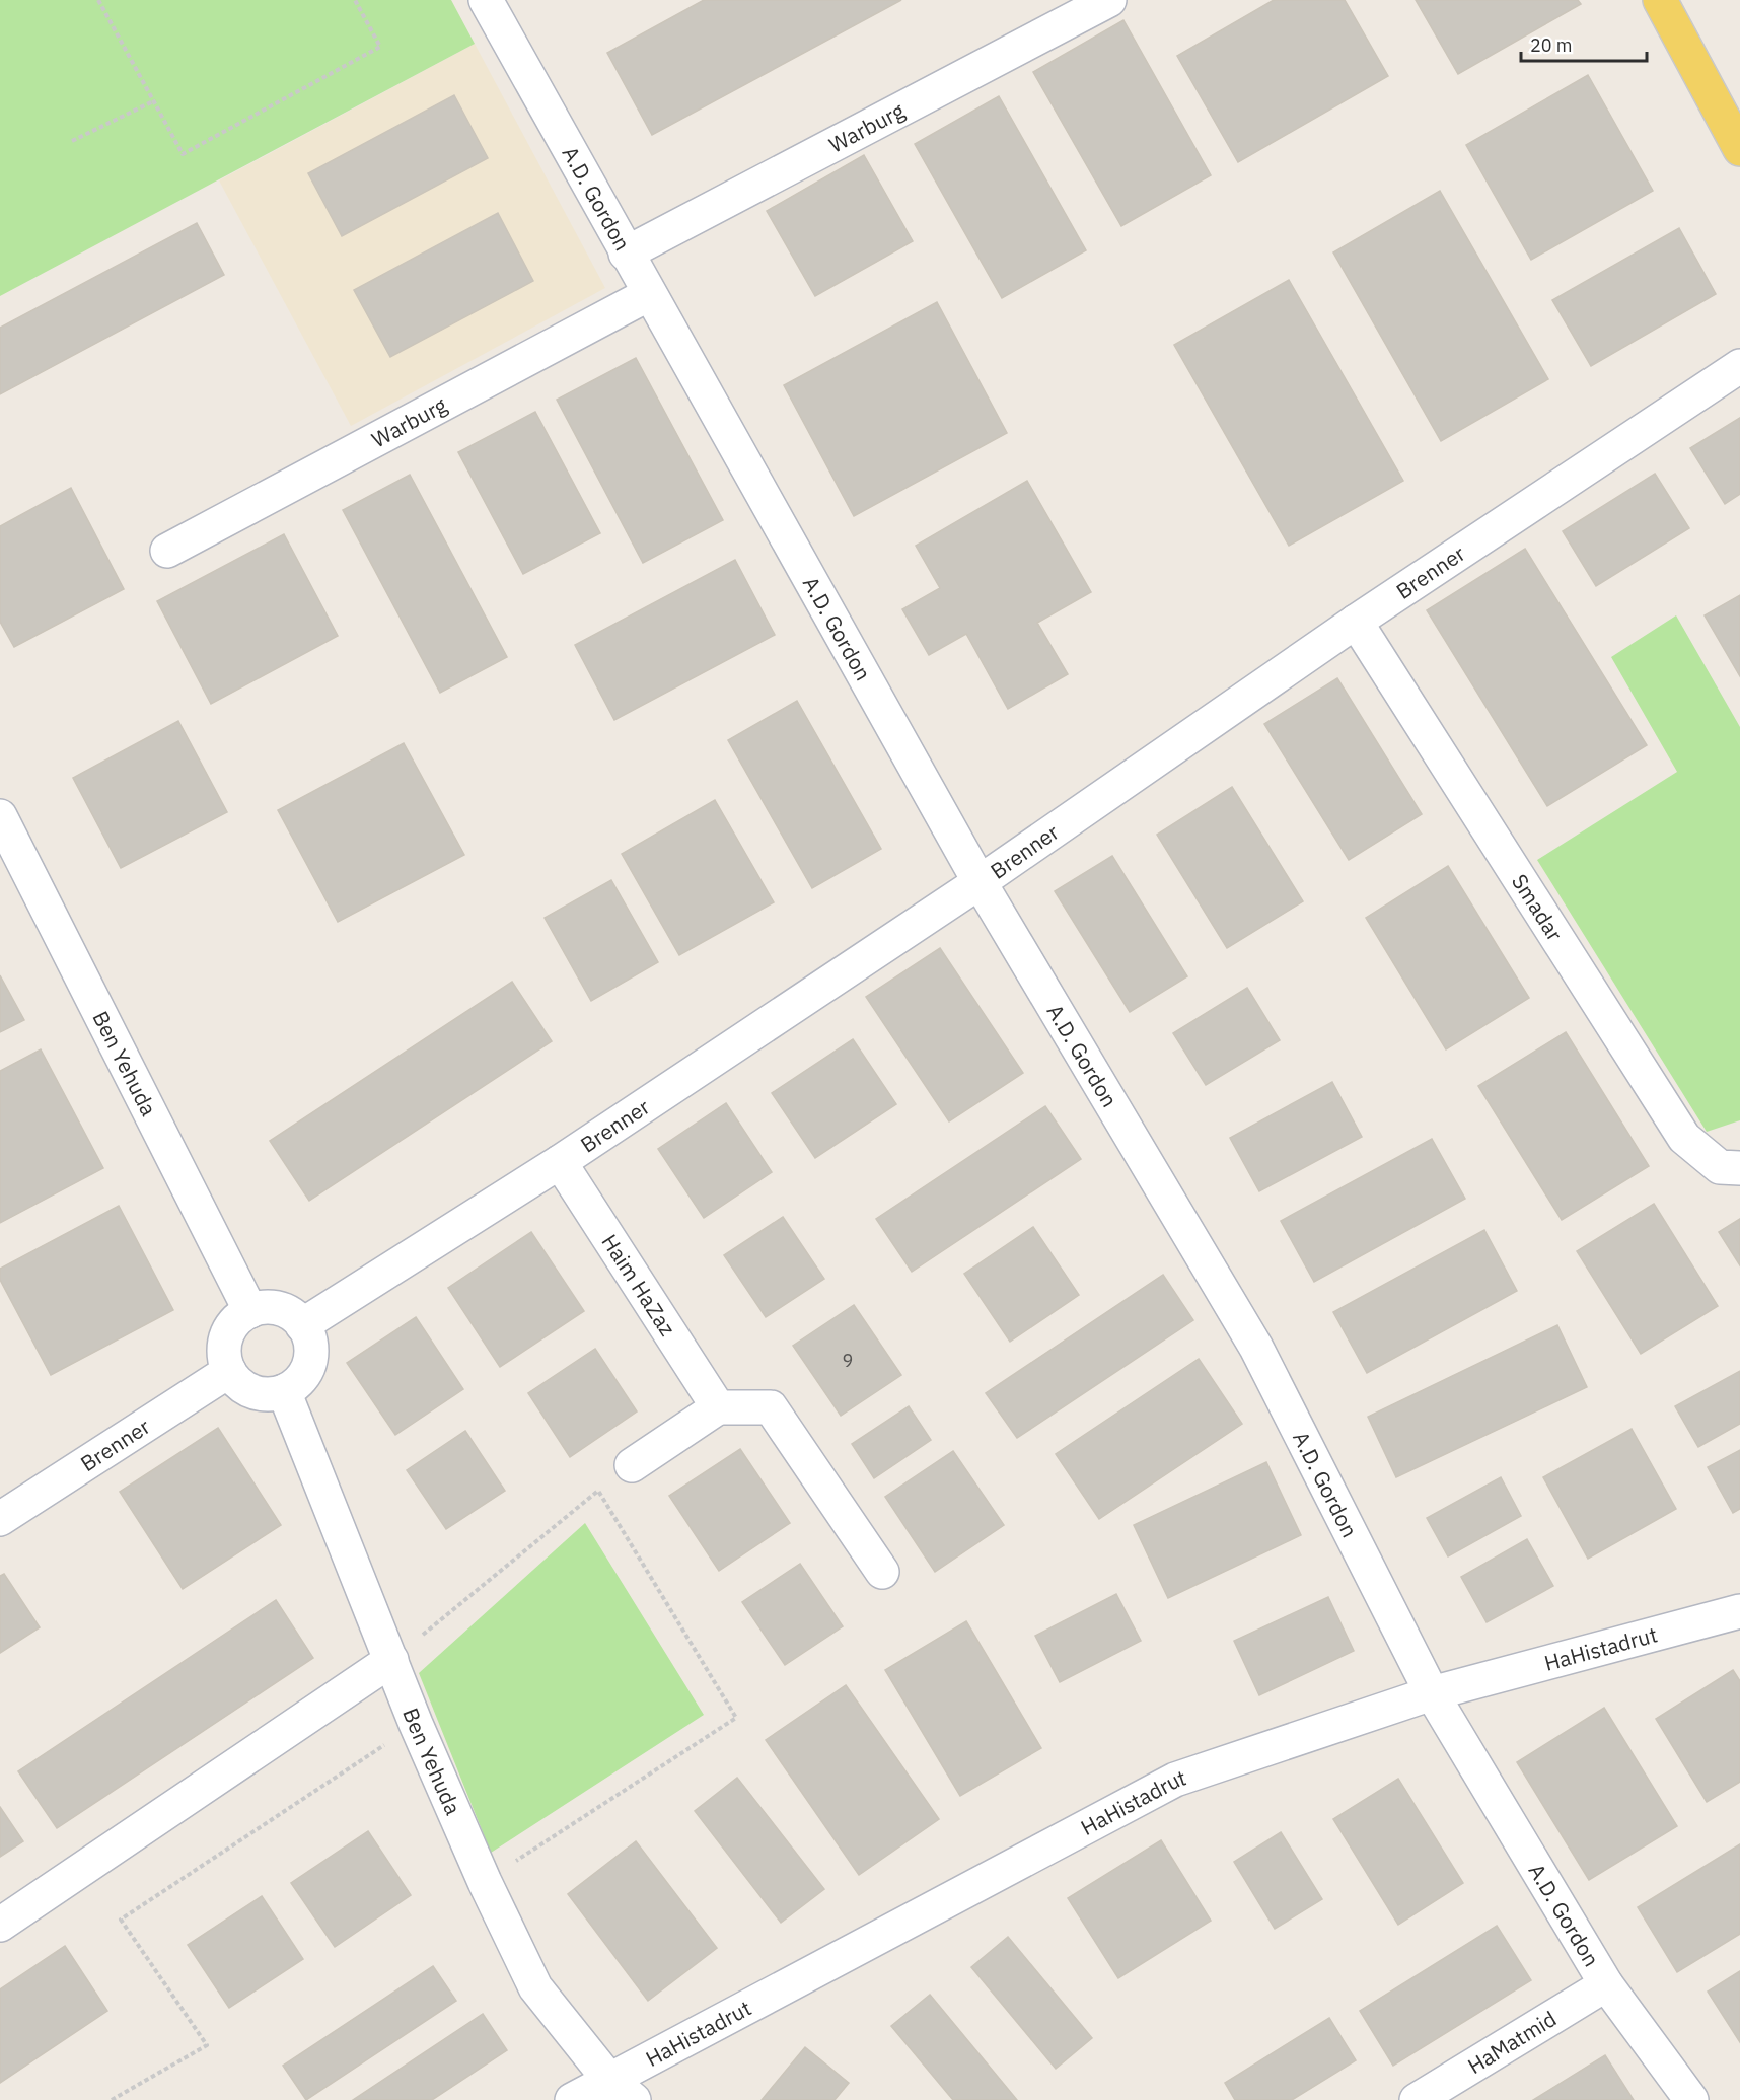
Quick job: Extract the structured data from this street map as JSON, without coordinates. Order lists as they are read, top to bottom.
{
  "streets": {
    "street": [
      "Warburg",
      "A.D. Gordon",
      "Brenner",
      "Smadar",
      "Ben Yehuda",
      "Haim HaZaz",
      "HaHistadrut",
      "HaMatmid"
    ]
  },
  "crossings": [
    ["Warburg", "A.D. Gordon"],
    ["A.D. Gordon", "Brenner"],
    ["A.D. Gordon", "HaHistadrut"],
    ["A.D. Gordon", "HaMatmid"],
    ["Brenner", "Smadar"],
    ["Brenner", "Ben Yehuda"],
    ["Brenner", "Haim HaZaz"],
    ["Ben Yehuda", "HaHistadrut"]
  ],
  "house_numbers": ["9"],
  "scale_bar": "20 m"
}
